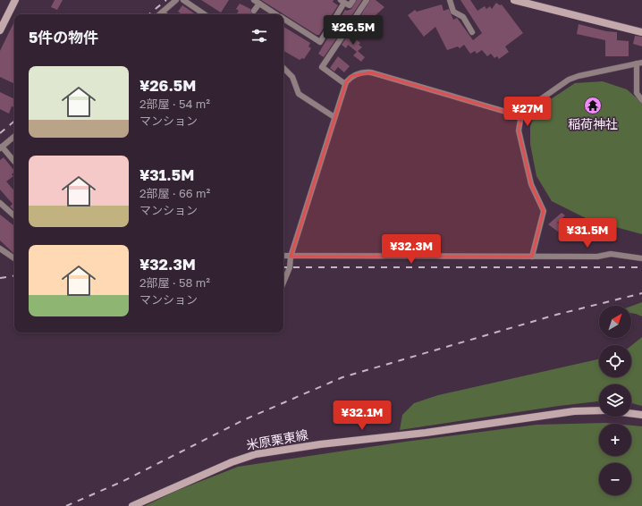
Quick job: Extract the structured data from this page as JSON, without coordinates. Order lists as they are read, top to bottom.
{
  "streets": {
    "main road": ["米原栗東線"]
  },
  "places": {
    "temple": ["稲荷神社"]
  },
  "north": "top right",
  "page": {
    "heading": "5件の物件",
    "price": [
      "¥26.5M",
      "¥27M",
      "¥31.5M",
      "¥32.3M",
      "¥32.1M"
    ],
    "list": [
      {
        "name": "¥26.5M",
        "note": "2部屋 · 54 m² · マンション"
      },
      {
        "name": "¥31.5M",
        "note": "2部屋 · 66 m² · マンション"
      },
      {
        "name": "¥32.3M",
        "note": "2部屋 · 58 m² · マンション"
      }
    ],
    "map_buttons": ["+", "−"]
  }
}
